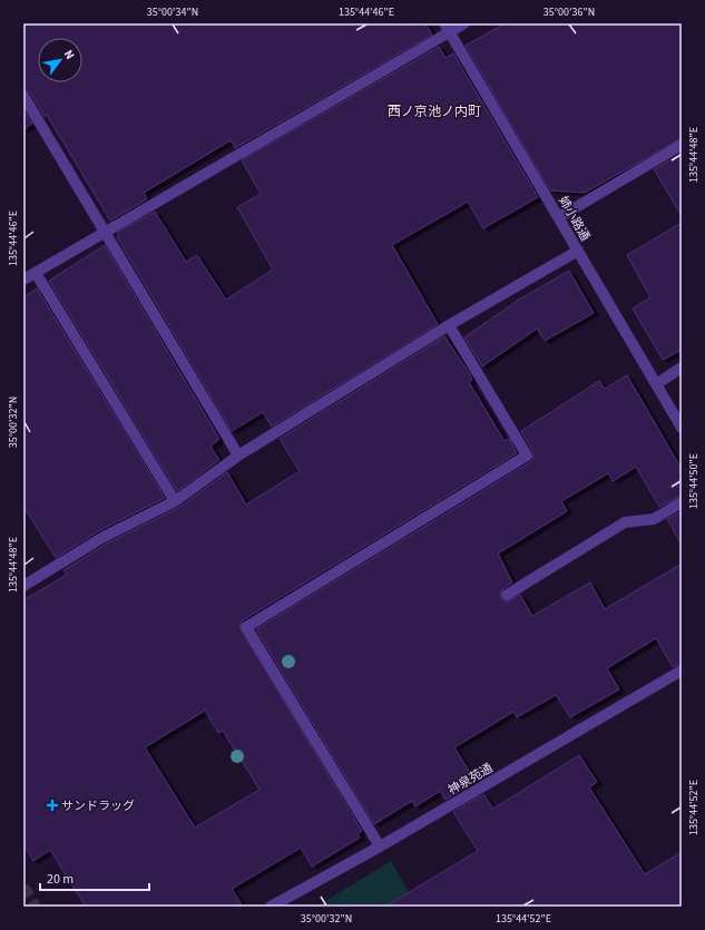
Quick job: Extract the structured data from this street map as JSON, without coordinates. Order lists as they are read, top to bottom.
{
  "streets": {
    "street": ["姉小路通", "神泉苑通"]
  },
  "districts": ["西ノ京池ノ内町"],
  "places": {
    "health": ["サンドラッグ"]
  },
  "scale_bar": "20 m",
  "north": "top right",
  "coordinates": [
    "35°00'34\"N",
    "135°44'46\"E",
    "35°00'36\"N",
    "135°44'48\"E",
    "35°00'32\"N",
    "135°44'50\"E",
    "135°44'52\"E"
  ]
}
